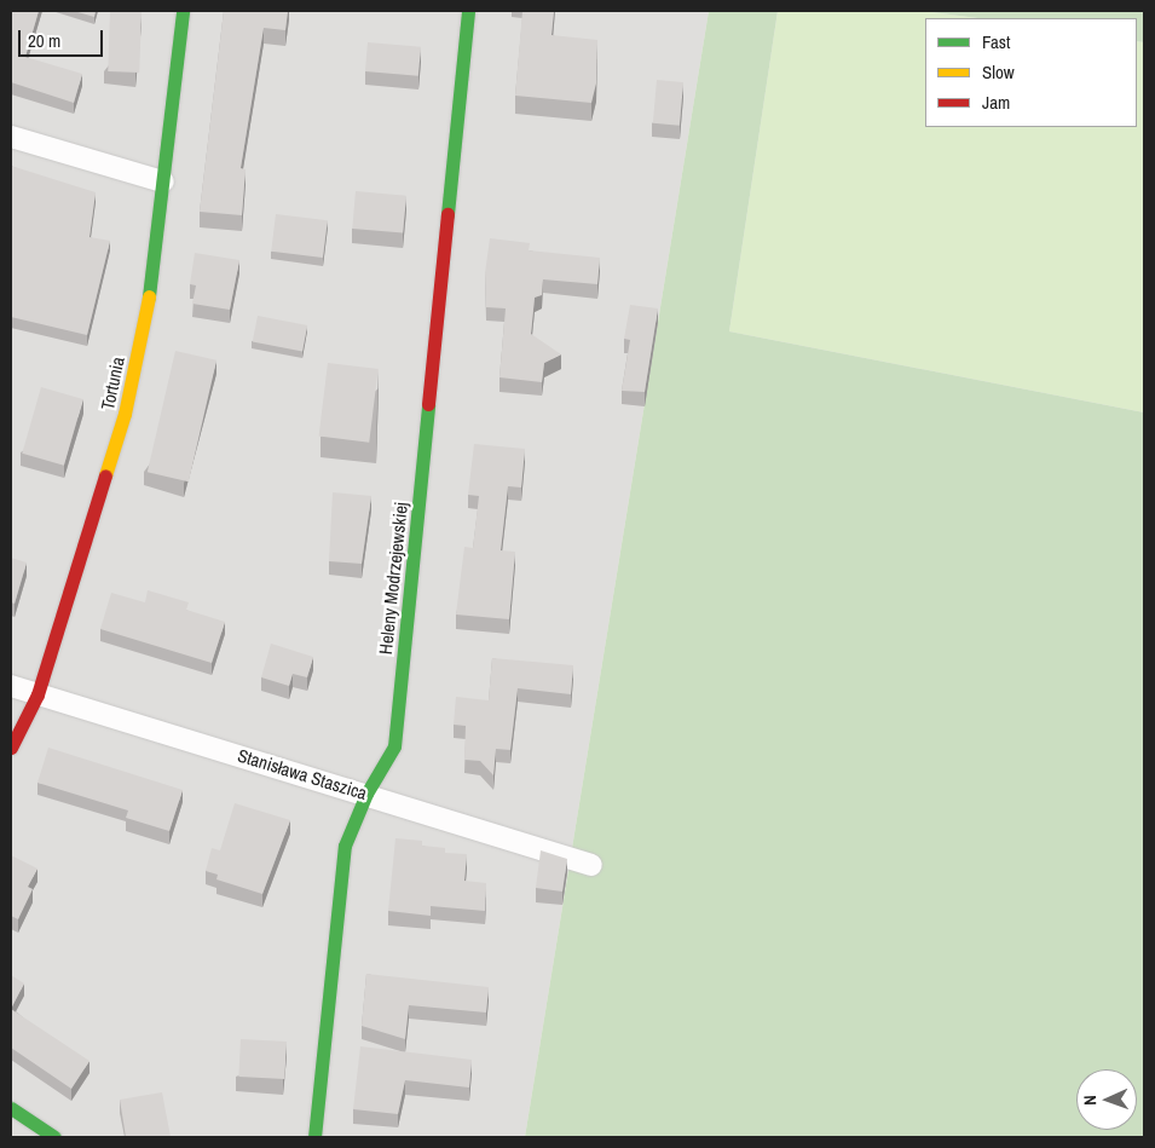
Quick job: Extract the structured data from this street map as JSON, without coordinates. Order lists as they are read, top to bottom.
{
  "streets": {
    "street": ["Tortunia", "Heleny Modrzejewskiej", "Stanisława Staszica"]
  },
  "crossings": [
    ["Tortunia", "Stanisława Staszica"],
    ["Heleny Modrzejewskiej", "Stanisława Staszica"]
  ],
  "legend": ["Fast", "Slow", "Jam"],
  "scale_bar": "20 m",
  "north": "left"
}
